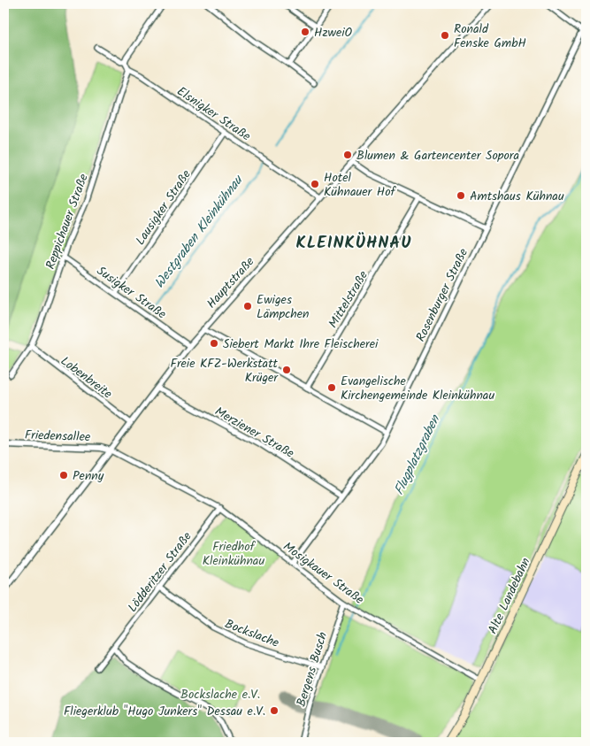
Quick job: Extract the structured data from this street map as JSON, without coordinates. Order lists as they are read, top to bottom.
{
  "streets": {
    "main road": ["Alte Landebahn"],
    "street": [
      "Elsnigker Straße",
      "Lausigker Straße",
      "Reppichauer Straße",
      "Hauptstraße",
      "Susigker Straße",
      "Rosenburger Straße",
      "Mittelstraße",
      "Lobenbreite",
      "Merziener Straße",
      "Friedensallee",
      "Lödderitzer Straße",
      "Mosigkauer Straße",
      "Bockslache",
      "Bergens Busch"
    ]
  },
  "crossings": [
    ["Elsnigker Straße", "Lausigker Straße"],
    ["Elsnigker Straße", "Reppichauer Straße"],
    ["Elsnigker Straße", "Hauptstraße"],
    ["Lausigker Straße", "Susigker Straße"],
    ["Reppichauer Straße", "Susigker Straße"],
    ["Reppichauer Straße", "Lobenbreite"],
    ["Hauptstraße", "Susigker Straße"],
    ["Hauptstraße", "Lobenbreite"],
    ["Hauptstraße", "Merziener Straße"],
    ["Hauptstraße", "Friedensallee"],
    ["Hauptstraße", "Mosigkauer Straße"],
    ["Rosenburger Straße", "Merziener Straße"],
    ["Rosenburger Straße", "Mosigkauer Straße"],
    ["Friedensallee", "Mosigkauer Straße"],
    ["Lödderitzer Straße", "Mosigkauer Straße"],
    ["Lödderitzer Straße", "Bockslache"],
    ["Mosigkauer Straße", "Alte Landebahn"],
    ["Mosigkauer Straße", "Bergens Busch"],
    ["Bockslache", "Bergens Busch"]
  ],
  "districts": ["KLEINKÜHNAU"],
  "water": ["Westgraben Kleinkühnau", "Flugplatzgraben"],
  "parks": ["Friedhof Kleinkühnau", "Bockslache e.V."],
  "places": [
    "HzweiO",
    "Ronald Fenske GmbH",
    "Blumen & Gartencenter Sopora",
    "Hotel Kühnauer Hof",
    "Amtshaus Kühnau",
    "Ewiges Lämpchen",
    "Siebert Markt Ihre Fleischerei",
    "Freie KFZ-Werkstatt Krüger",
    "Evangelische Kirchengemeinde Kleinkühnau",
    "Penny",
    "Fliegerklub \"Hugo Junkers\" Dessau e.V."
  ]
}
